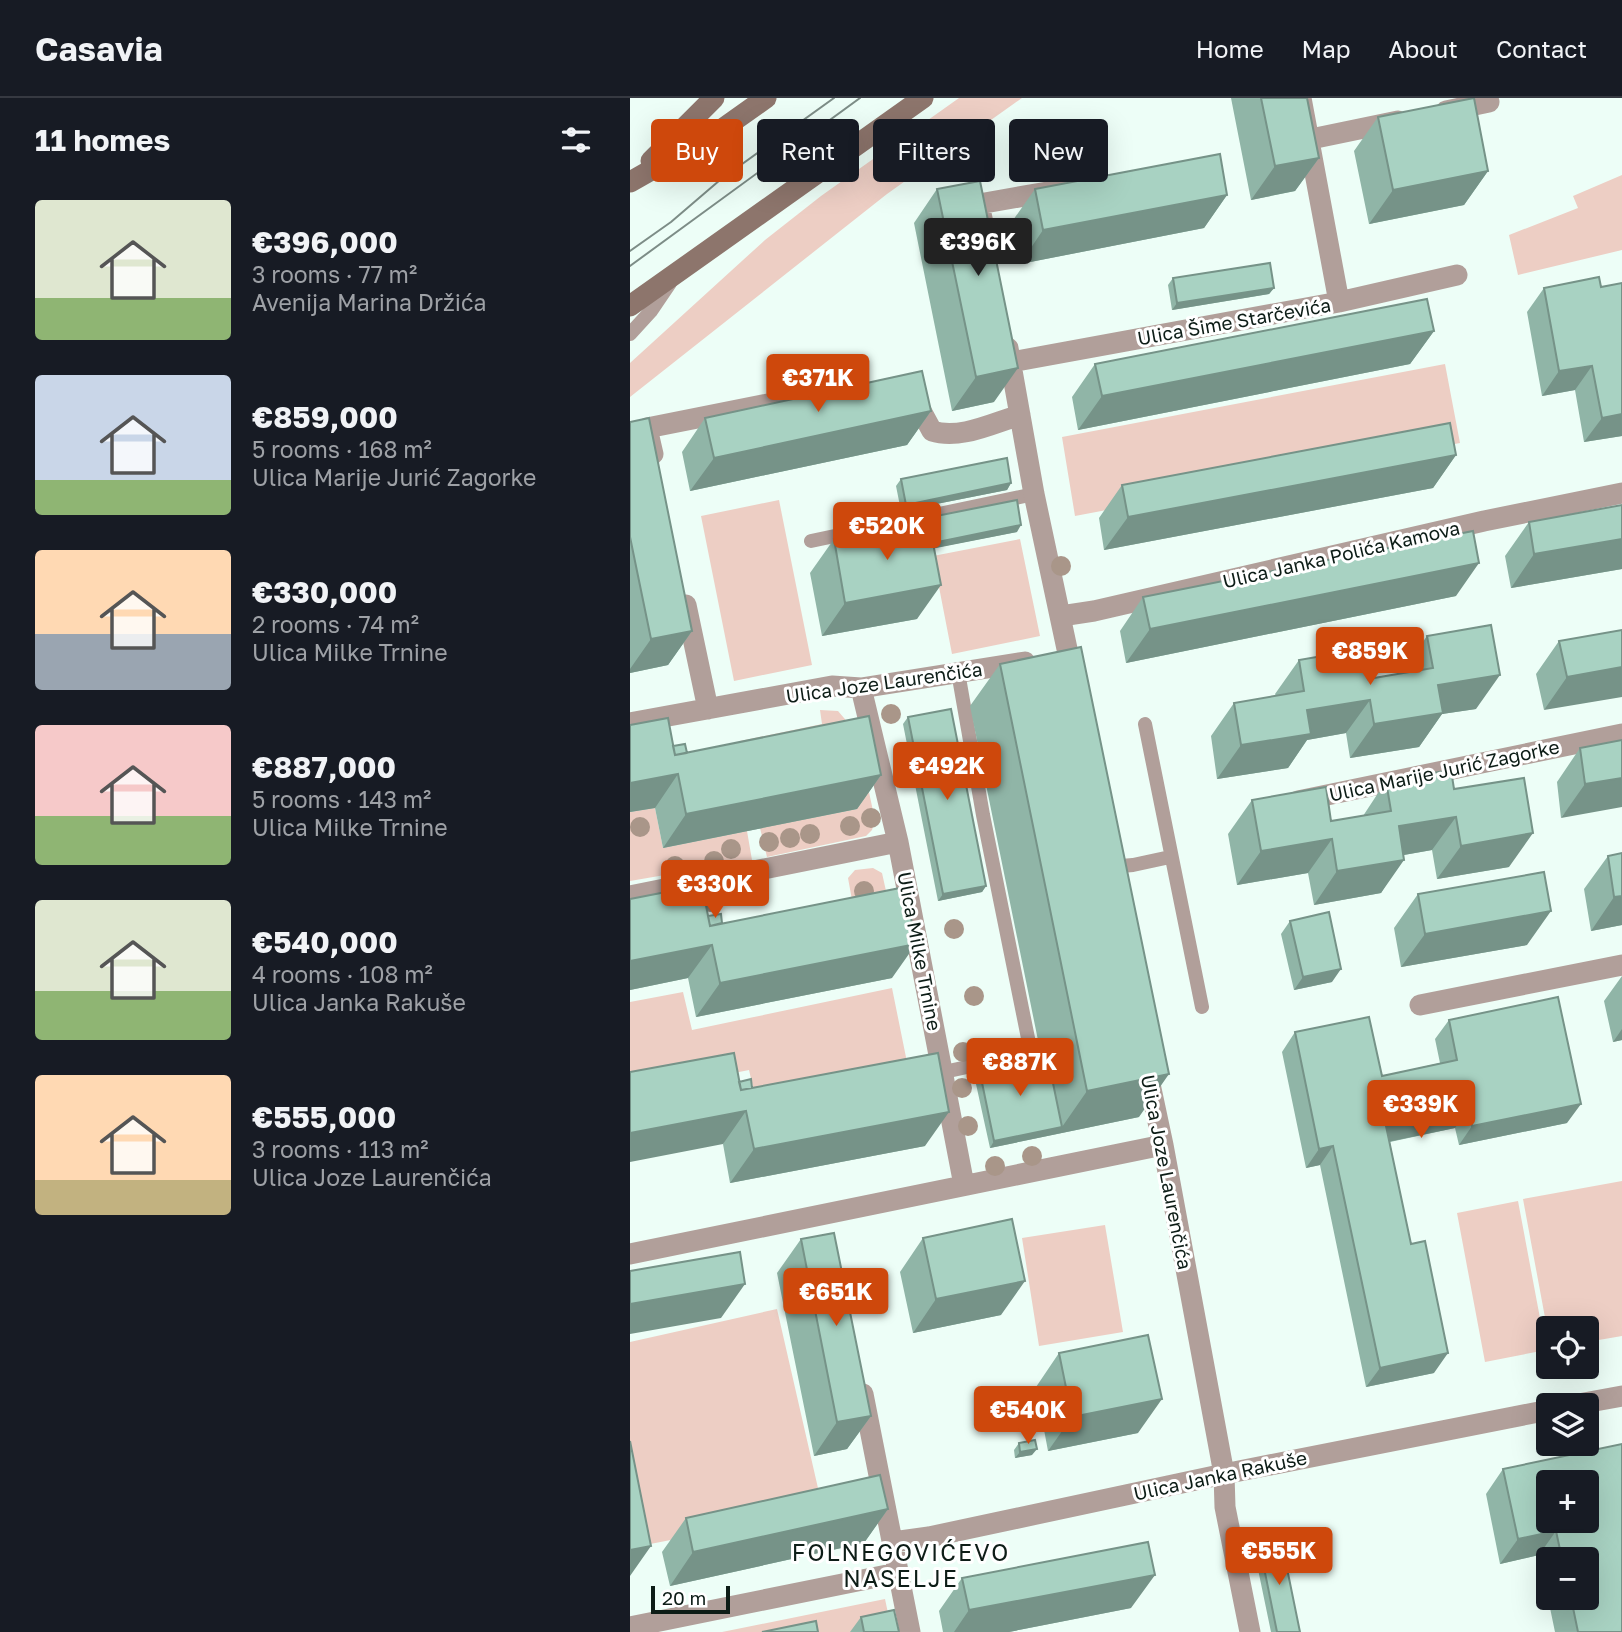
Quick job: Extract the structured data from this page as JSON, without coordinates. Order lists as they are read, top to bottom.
{
  "streets": {
    "street": [
      "Ulica Šime Starčevića",
      "Ulica Janka Polića Kamova",
      "Ulica Joze Laurenčića",
      "Ulica Marije Jurić Zagorke",
      "Ulica Milke Trnine",
      "Ulica Janka Rakuše"
    ]
  },
  "crossings": [
    ["Ulica Joze Laurenčića", "Ulica Milke Trnine"],
    ["Ulica Joze Laurenčića", "Ulica Janka Rakuše"]
  ],
  "districts": ["FOLNEGOVIĆEVO NASELJE"],
  "scale_bar": "20 m",
  "page": {
    "header": "Casavia",
    "nav": [
      "Home",
      "Map",
      "About",
      "Contact"
    ],
    "heading": "11 homes",
    "chip": [
      "Buy",
      "Rent",
      "Filters",
      "New"
    ],
    "list": [
      {
        "name": "€396,000",
        "note": "3 rooms · 77 m² · Avenija Marina Držića"
      },
      {
        "name": "€859,000",
        "note": "5 rooms · 168 m² · Ulica Marije Jurić Zagorke"
      },
      {
        "name": "€330,000",
        "note": "2 rooms · 74 m² · Ulica Milke Trnine"
      },
      {
        "name": "€887,000",
        "note": "5 rooms · 143 m² · Ulica Milke Trnine"
      },
      {
        "name": "€540,000",
        "note": "4 rooms · 108 m² · Ulica Janka Rakuše"
      },
      {
        "name": "€555,000",
        "note": "3 rooms · 113 m² · Ulica Joze Laurenčića"
      }
    ],
    "price": [
      "€396K",
      "€371K",
      "€520K",
      "€859K",
      "€492K",
      "€330K",
      "€887K",
      "€339K",
      "€651K",
      "€540K",
      "€555K"
    ],
    "map_buttons": ["+", "−"],
    "scale": "20 m"
  }
}
